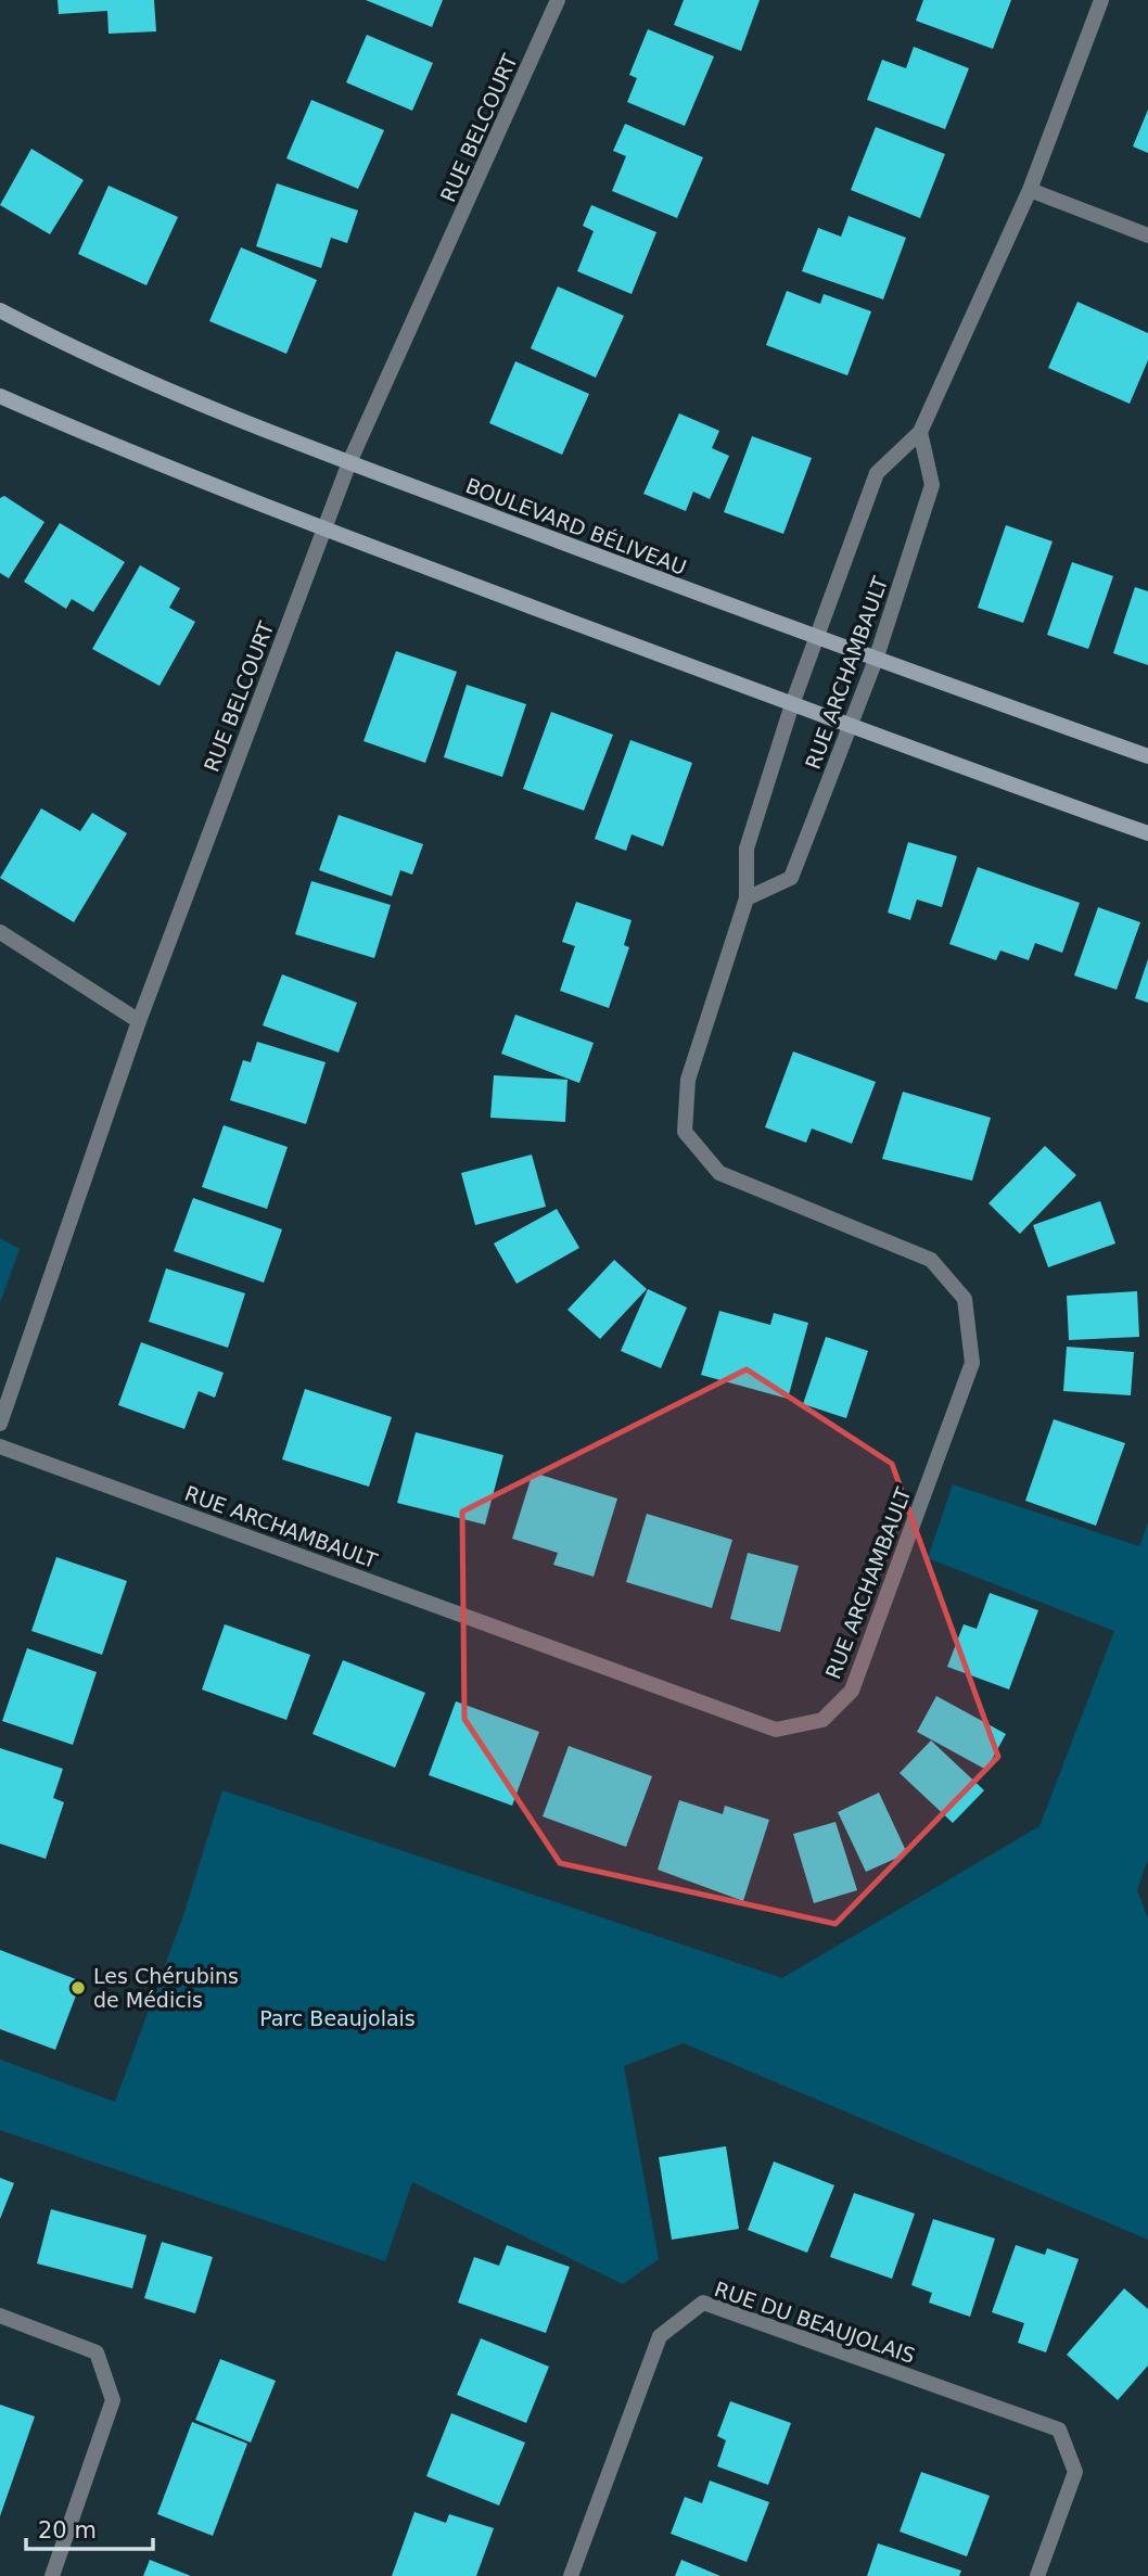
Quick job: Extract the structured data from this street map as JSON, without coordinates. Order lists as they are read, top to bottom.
{
  "streets": {
    "street": [
      "RUE BELCOURT",
      "BOULEVARD BÉLIVEAU",
      "RUE ARCHAMBAULT",
      "RUE DU BEAUJOLAIS"
    ]
  },
  "crossings": [
    ["RUE BELCOURT", "BOULEVARD BÉLIVEAU"],
    ["BOULEVARD BÉLIVEAU", "RUE ARCHAMBAULT"]
  ],
  "parks": ["Parc Beaujolais"],
  "places": ["Les Chérubins de Médicis"],
  "scale_bar": "20 m"
}
